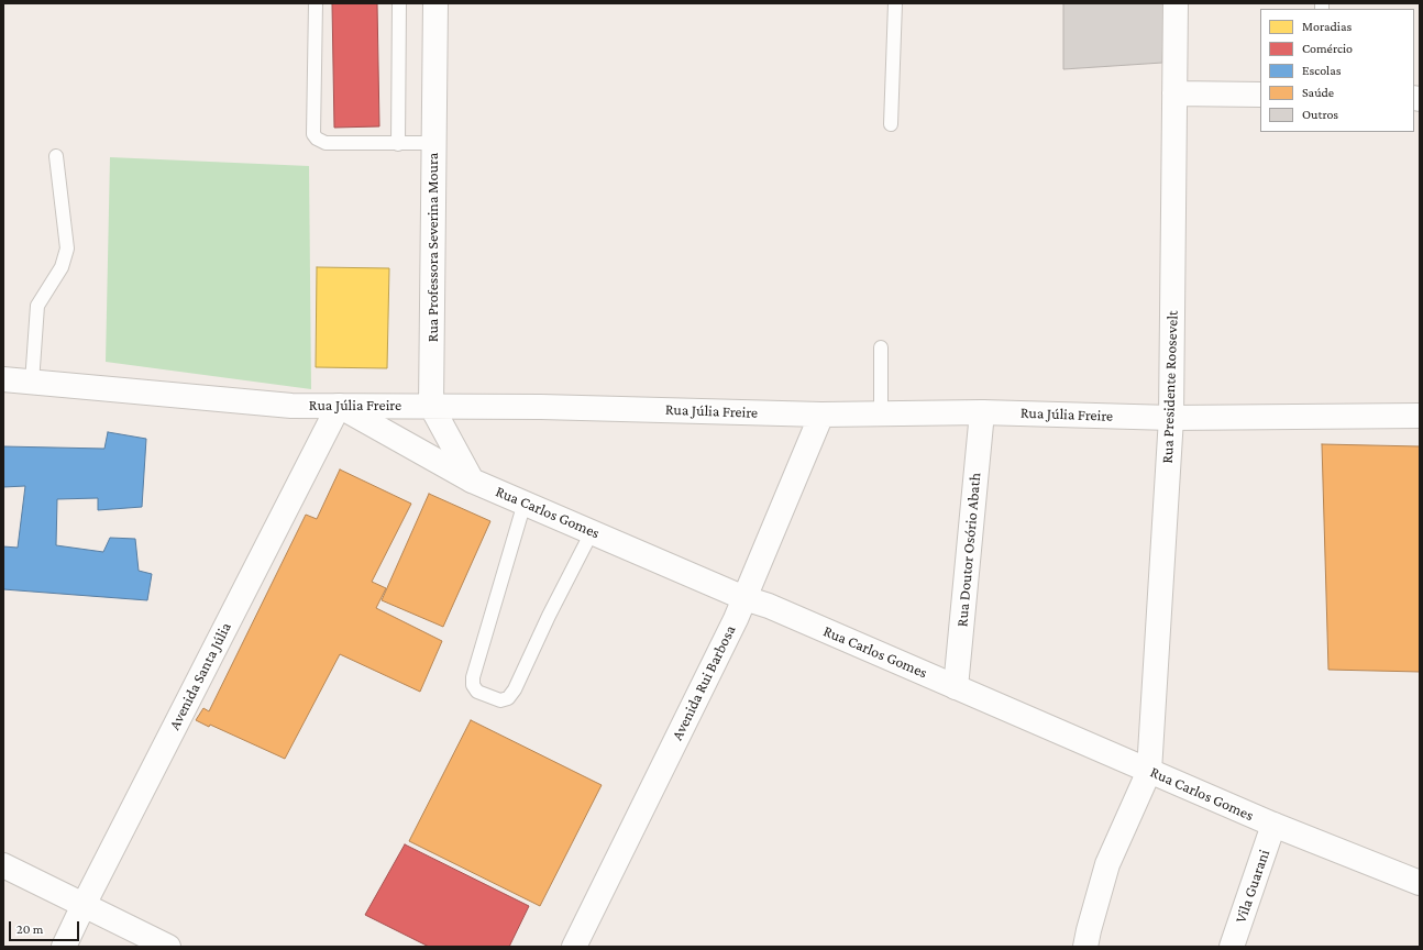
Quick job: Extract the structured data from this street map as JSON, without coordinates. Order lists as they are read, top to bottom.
{
  "streets": {
    "main road": [
      "Rua Professora Severina Moura",
      "Rua Presidente Roosevelt",
      "Rua Júlia Freire",
      "Rua Carlos Gomes",
      "Rua Doutor Osório Abath",
      "Avenida Santa Júlia",
      "Avenida Rui Barbosa",
      "Vila Guarani"
    ]
  },
  "crossings": [
    ["Rua Professora Severina Moura", "Rua Júlia Freire"],
    ["Rua Professora Severina Moura", "Rua Carlos Gomes"],
    ["Rua Presidente Roosevelt", "Rua Júlia Freire"],
    ["Rua Presidente Roosevelt", "Rua Carlos Gomes"],
    ["Rua Júlia Freire", "Rua Carlos Gomes"],
    ["Rua Júlia Freire", "Rua Doutor Osório Abath"],
    ["Rua Júlia Freire", "Avenida Santa Júlia"],
    ["Rua Júlia Freire", "Avenida Rui Barbosa"],
    ["Rua Carlos Gomes", "Rua Doutor Osório Abath"],
    ["Rua Carlos Gomes", "Avenida Santa Júlia"],
    ["Rua Carlos Gomes", "Avenida Rui Barbosa"],
    ["Rua Carlos Gomes", "Vila Guarani"]
  ],
  "legend": [
    "Moradias",
    "Comércio",
    "Escolas",
    "Saúde",
    "Outros"
  ],
  "scale_bar": "20 m"
}
